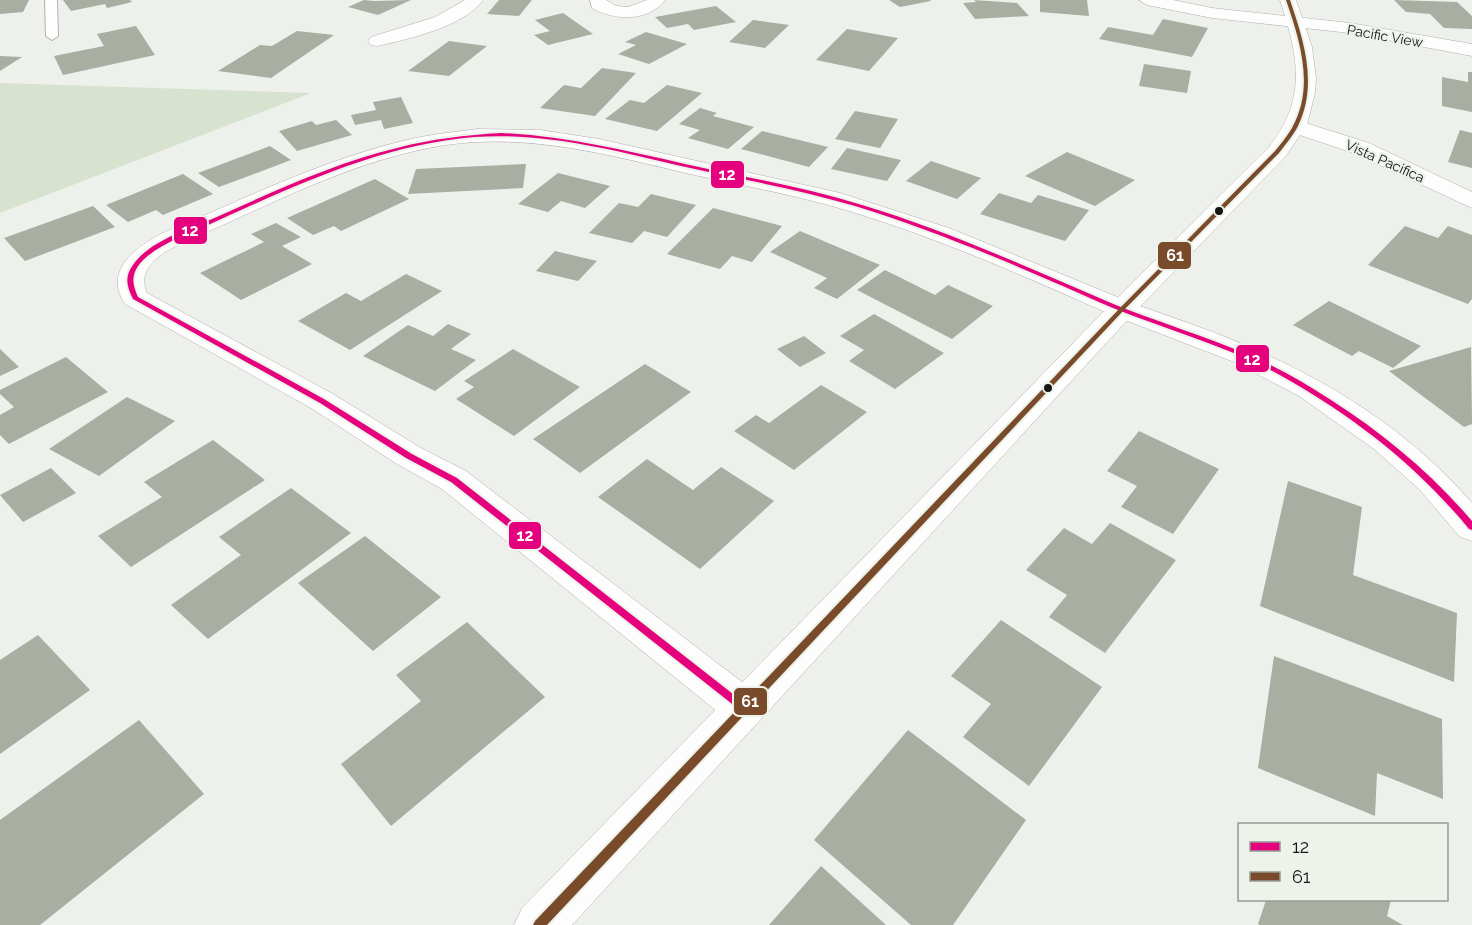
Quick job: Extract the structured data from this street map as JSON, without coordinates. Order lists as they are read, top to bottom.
{
  "streets": {
    "street": ["Pacific View", "Vista Pacifica"]
  },
  "lines": ["transit line 61", "transit line 12"],
  "legend": ["12", "61"]
}
